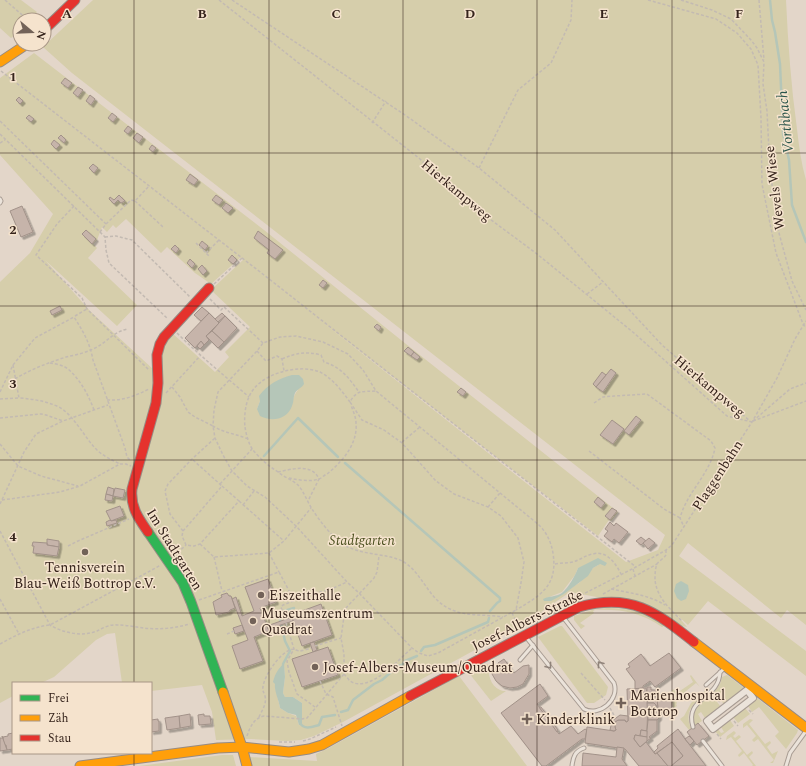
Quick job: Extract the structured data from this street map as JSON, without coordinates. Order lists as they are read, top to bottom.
{
  "streets": {
    "street": ["Im Stadtgarten", "Josef-Albers-Straße"],
    "path": ["Wevels Wiese", "Hierkampweg", "Plaggenbahn"]
  },
  "crossings": [
    ["Hierkampweg", "Plaggenbahn"],
    ["Im Stadtgarten", "Josef-Albers-Straße"]
  ],
  "water": ["Vorthbach"],
  "parks": ["Stadtgarten"],
  "places": {
    "other": [
      "Tennisverein Blau-Weiß Bottrop e.V.",
      "Eiszeithalle",
      "Museumszentrum Quadrat",
      "Josef-Albers-Museum/Quadrat"
    ],
    "health": ["Marienhospital Bottrop", "Kinderklinik"]
  },
  "legend": ["Frei", "Zäh", "Stau"],
  "north": "right",
  "grid": {
    "columns": [
      "A",
      "B",
      "C",
      "D",
      "E",
      "F"
    ],
    "rows": [
      "1",
      "2",
      "3",
      "4"
    ]
  }
}
